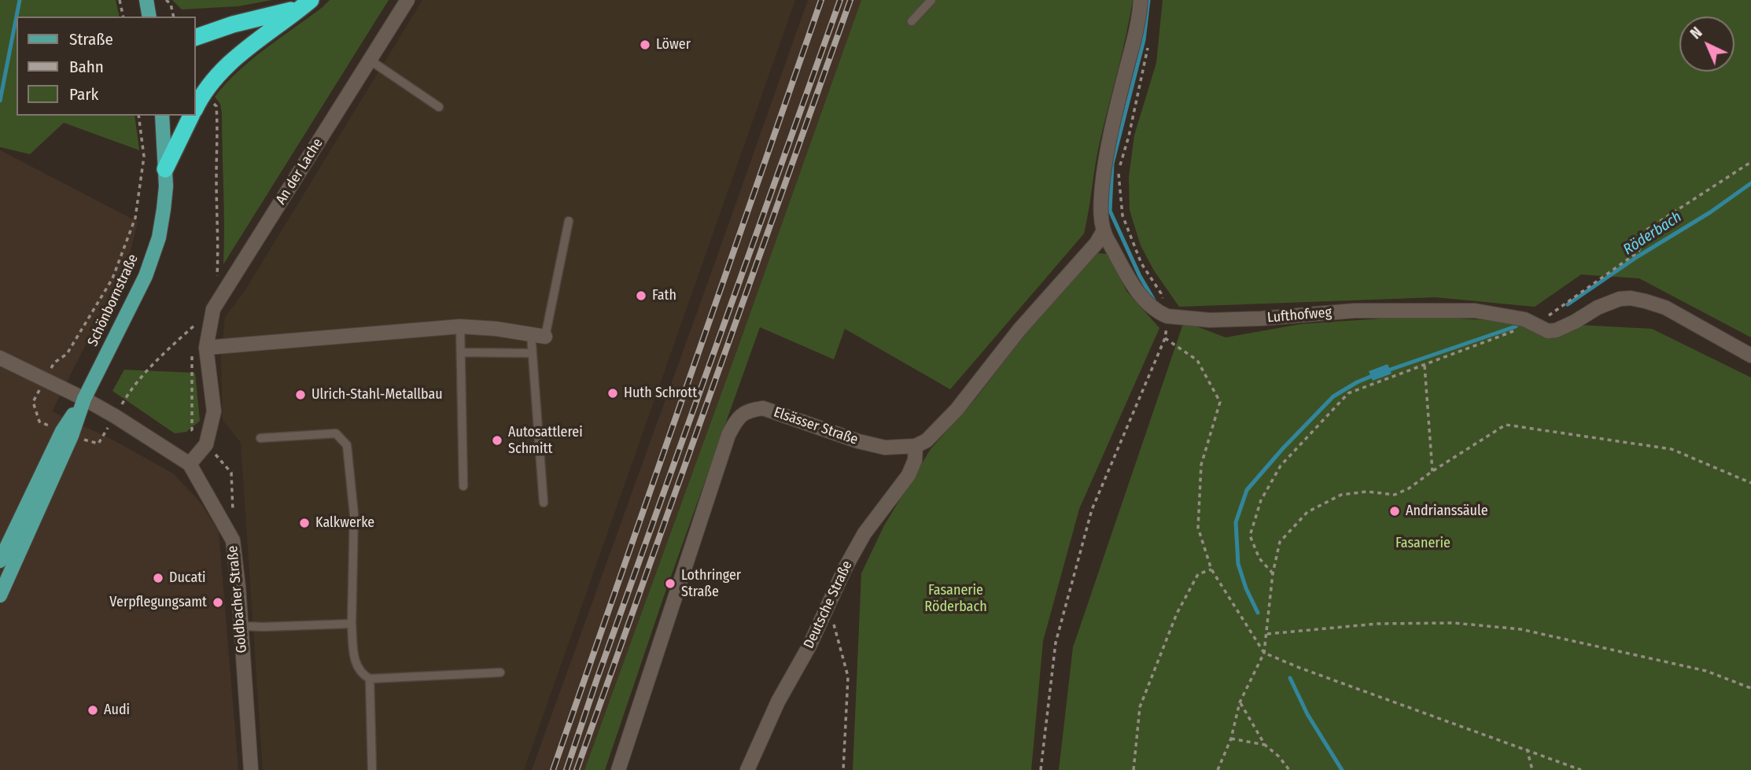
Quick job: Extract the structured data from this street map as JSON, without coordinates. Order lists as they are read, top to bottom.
{
  "streets": {
    "main road": ["Schönbornstraße"],
    "street": [
      "An der Lache",
      "Lufthofweg",
      "Elsässer Straße",
      "Goldbacher Straße",
      "Deutsche Straße"
    ]
  },
  "crossings": [
    ["An der Lache", "Goldbacher Straße"],
    ["Schönbornstraße", "Goldbacher Straße"],
    ["Elsässer Straße", "Deutsche Straße"]
  ],
  "water": ["Röderbach"],
  "parks": ["Fasanerie", "Fasanerie Röderbach"],
  "places": [
    "Löwer",
    "Fath",
    "Huth Schrott",
    "Ulrich-Stahl-Metallbau",
    "Autosattlerei Schmitt",
    "Andrianssäule",
    "Kalkwerke",
    "Ducati",
    "Lothringer Straße",
    "Verpflegungsamt",
    "Audi"
  ],
  "legend": ["Straße", "Bahn", "Park"],
  "north": "top left"
}
